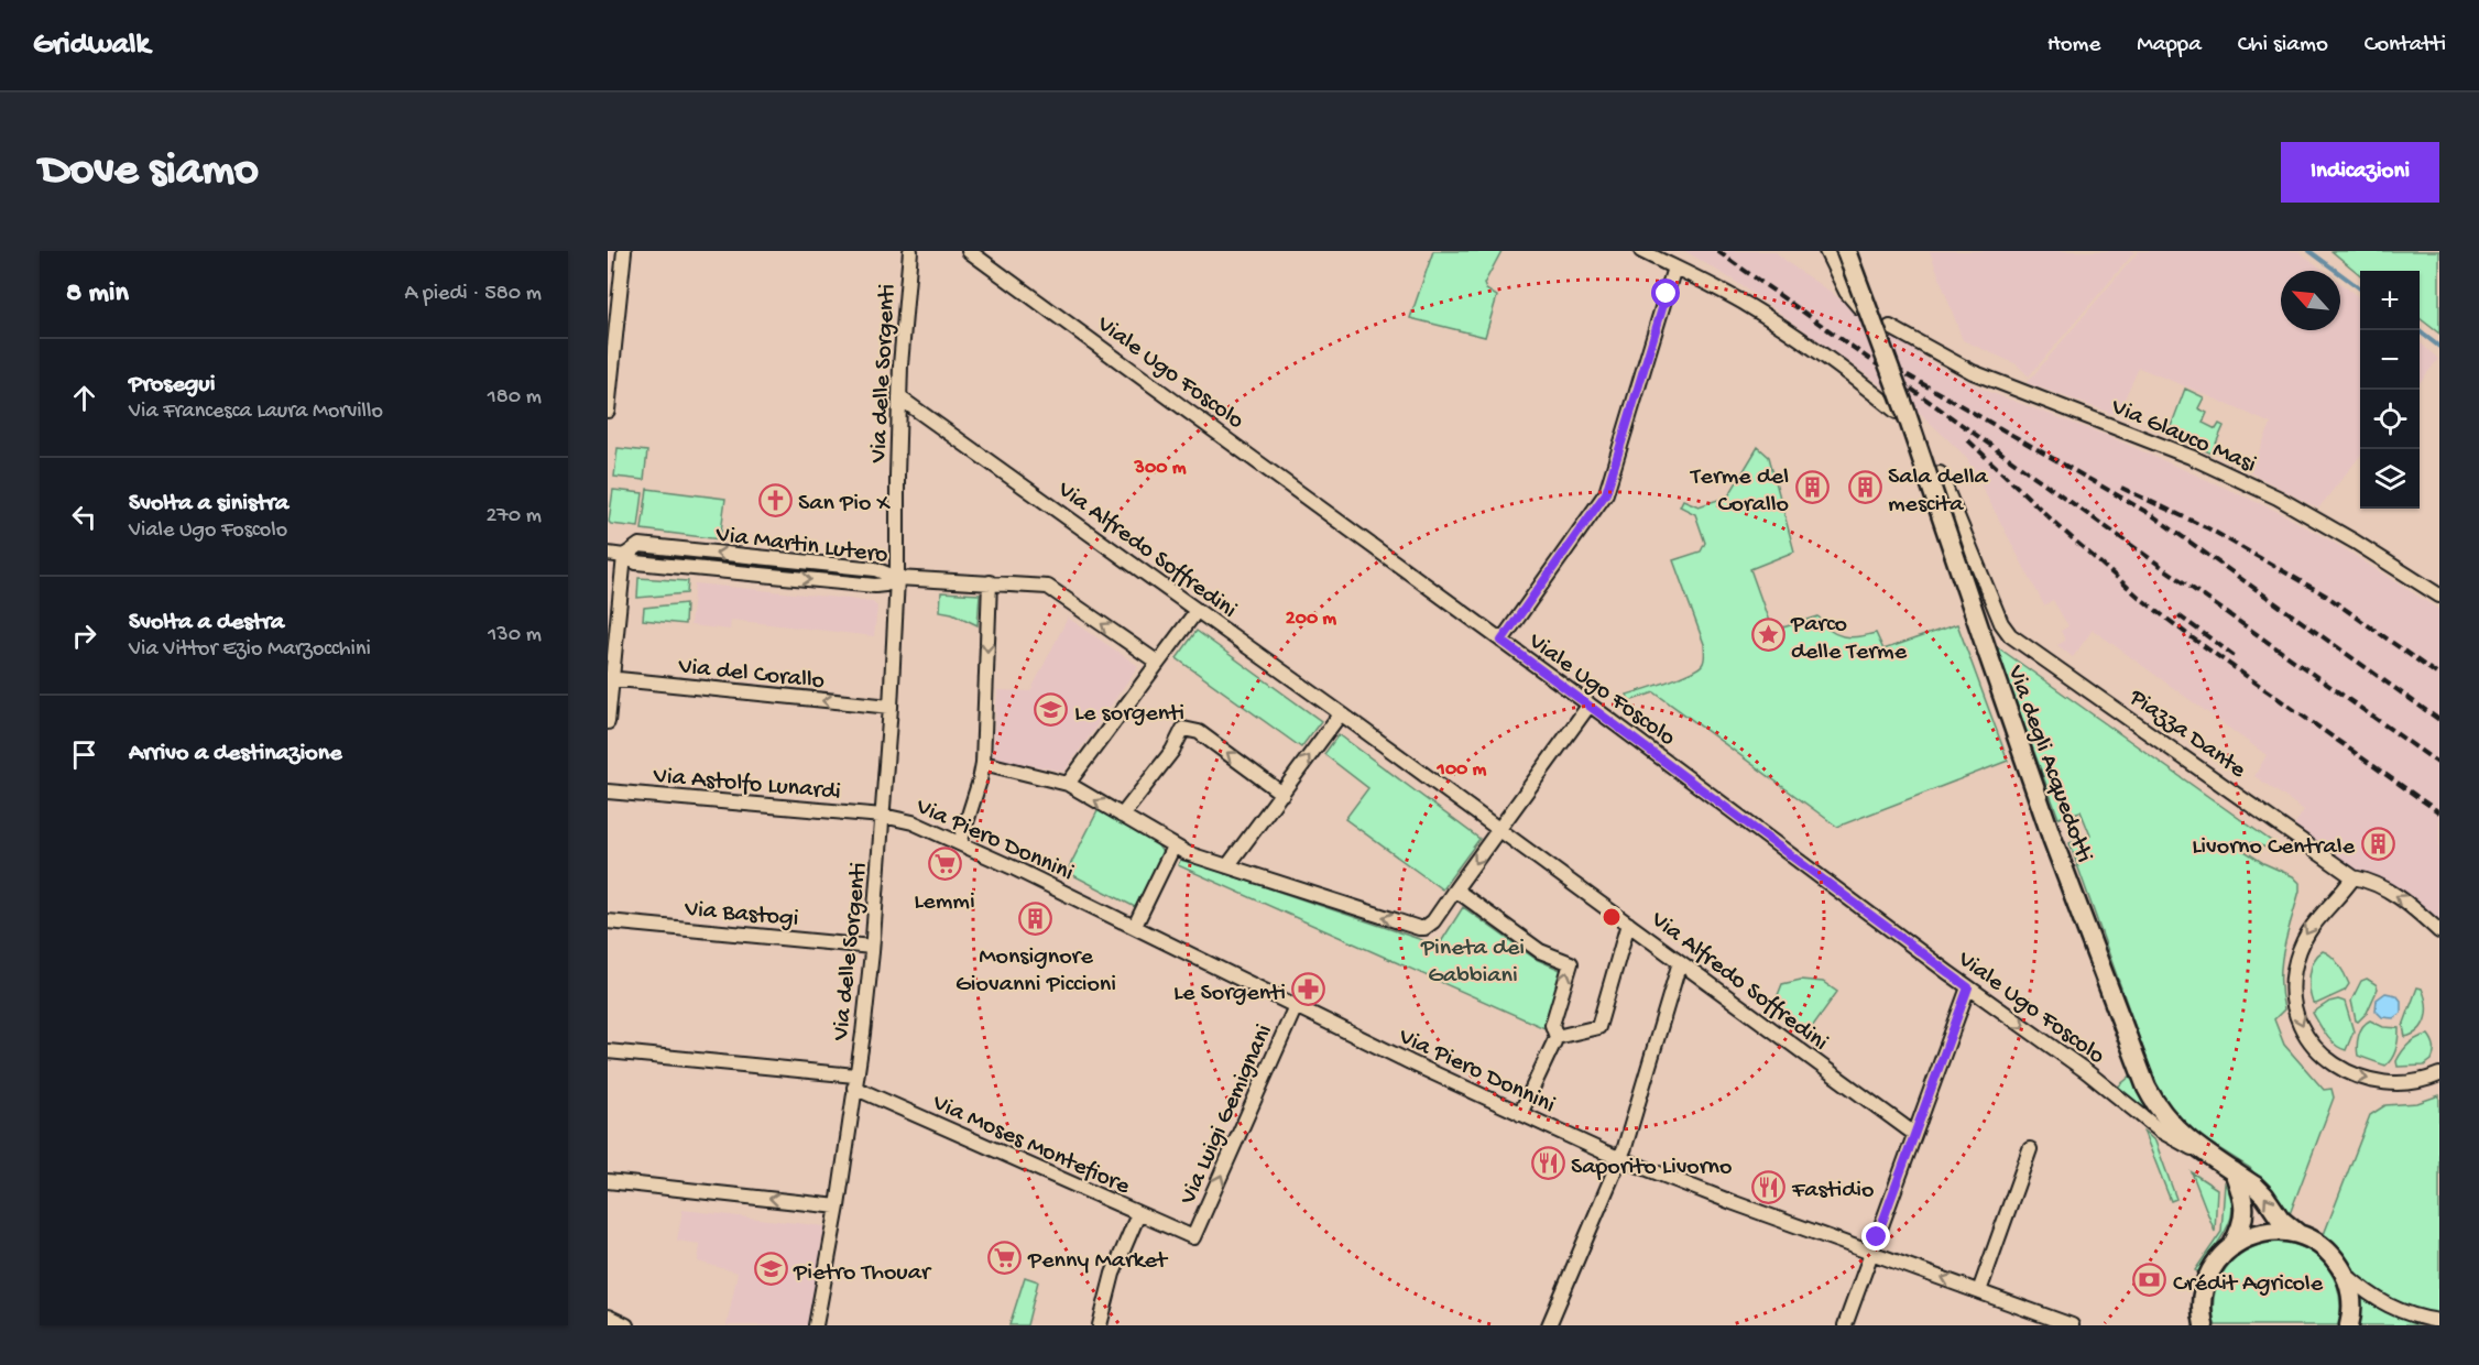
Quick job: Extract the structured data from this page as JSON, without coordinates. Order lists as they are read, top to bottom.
{
  "streets": {
    "main road": ["Via degli Acquedotti"],
    "street": [
      "Viale Ugo Foscolo",
      "Via delle Sorgenti",
      "Via Glauco Masi",
      "Via Martin Lutero",
      "Via Alfredo Soffredini",
      "Via del Corallo",
      "Piazza Dante",
      "Via Astolfo Lunardi",
      "Via Piero Donnini",
      "Via Bastogi",
      "Via Luigi Gemignani",
      "Via Moses Montefiore"
    ]
  },
  "crossings": [
    ["Viale Ugo Foscolo", "Via degli Acquedotti"],
    ["Via delle Sorgenti", "Via Martin Lutero"],
    ["Via delle Sorgenti", "Via Alfredo Soffredini"],
    ["Via delle Sorgenti", "Via del Corallo"],
    ["Via delle Sorgenti", "Via Astolfo Lunardi"],
    ["Via delle Sorgenti", "Via Piero Donnini"],
    ["Via delle Sorgenti", "Via Bastogi"],
    ["Via delle Sorgenti", "Via Moses Montefiore"],
    ["Via Astolfo Lunardi", "Via Piero Donnini"],
    ["Via Piero Donnini", "Via Luigi Gemignani"],
    ["Via Luigi Gemignani", "Via Moses Montefiore"]
  ],
  "one_way": ["Via del Corallo", "Via Luigi Gemignani"],
  "parks": ["Pineta dei Gabbiani"],
  "places": {
    "building": [
      "Terme del Corallo",
      "Sala della mescita",
      "Livorno Centrale",
      "Monsignore Giovanni Piccioni"
    ],
    "church": ["San Pio X"],
    "place": ["Parco delle Terme"],
    "school or university": ["Le sorgenti", "Pietro Thouar"],
    "supermarket": ["Lemmi", "Penny Market"],
    "pharmacy": ["Le Sorgenti"],
    "restaurant": ["Saporito Livorno", "Fastidio"],
    "bank": ["Crédit Agricole"]
  },
  "north": "top left",
  "page": {
    "header": "Gridwalk",
    "nav": [
      "Home",
      "Mappa",
      "Chi siamo",
      "Contatti"
    ],
    "buttons": "Indicazioni",
    "title": "Dove siamo",
    "heading": ["8 min", "A piedi · 580 m"],
    "map_buttons": ["+", "−"],
    "list": [
      ["Prosegui", "Via Francesca Laura Morvillo", "180 m"],
      ["Svolta a sinistra", "Viale Ugo Foscolo", "270 m"],
      ["Svolta a destra", "Via Vittor Ezio Marzocchini", "130 m"],
      "Arrivo a destinazione"
    ]
  },
  "rings": ["300 m", "200 m", "100 m"]
}
